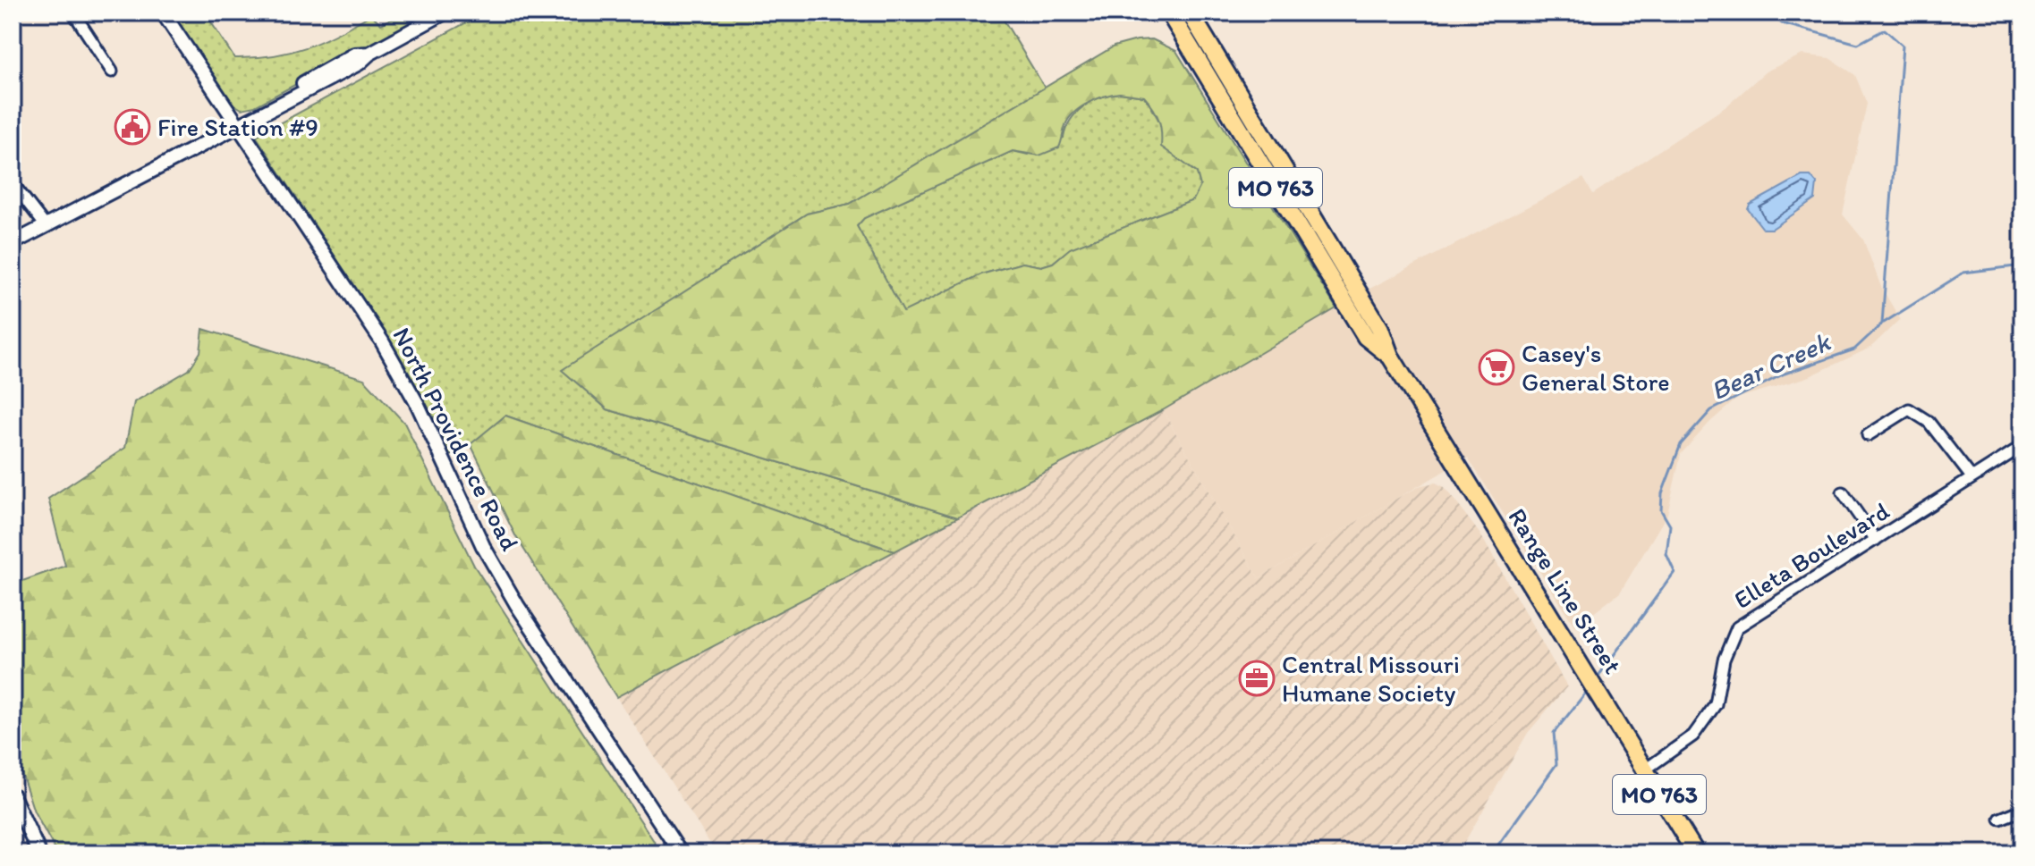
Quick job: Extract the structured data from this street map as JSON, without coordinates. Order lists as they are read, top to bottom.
{
  "streets": {
    "main road": ["MO 763", "Range Line Street"],
    "street": ["North Providence Road", "Elleta Boulevard"]
  },
  "crossings": [
    ["Elleta Boulevard", "Range Line Street"]
  ],
  "water": ["Bear Creek"],
  "places": {
    "public building": ["Fire Station #9"],
    "supermarket": ["Casey's General Store"],
    "office": ["Central Missouri Humane Society"]
  }
}
